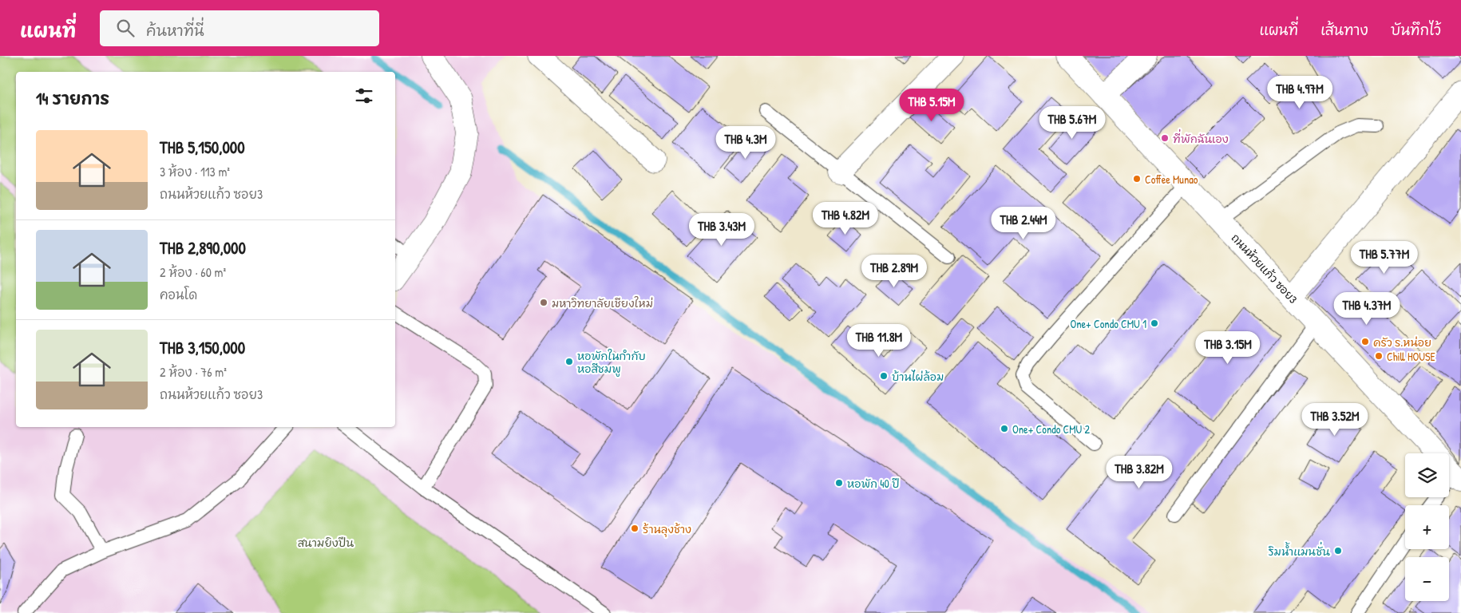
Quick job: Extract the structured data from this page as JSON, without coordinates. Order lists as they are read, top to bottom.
{
  "streets": {
    "street": ["ถนนห้วยแก้ว ซอย3"]
  },
  "parks": ["สนามยิงปืน"],
  "places": [
    "ที่พักฉันเอง",
    "Coffee Munao",
    "มหาวิทยาลัยเชียงใหม่",
    "One+ Condo CMU 1",
    "ครัว ร.หน่อย",
    "Chill HOUSE",
    "หอพักในกำกับ หอสีชมพู",
    "บ้านไผ่ล้อม",
    "One+ Condo CMU 2",
    "หอพัก 40 ปี",
    "ร้านลุงช้าง",
    "ริมน้ำแมนชั่น"
  ],
  "page": {
    "header": "แผนที่",
    "search": "ค้นหาที่นี่",
    "nav": ["แผนที่", "เส้นทาง", "บันทึกไว้"],
    "heading": "14 รายการ",
    "price": [
      "THB 4.97M",
      "THB 5.15M",
      "THB 5.67M",
      "THB 4.3M",
      "THB 4.82M",
      "THB 2.44M",
      "THB 3.43M",
      "THB 5.77M",
      "THB 2.89M",
      "THB 4.37M",
      "THB 11.8M",
      "THB 3.15M",
      "THB 3.52M",
      "THB 3.82M"
    ],
    "list": [
      {
        "name": "THB 5,150,000",
        "note": "3 ห้อง · 113 m² · ถนนห้วยแก้ว ซอย3"
      },
      {
        "name": "THB 2,890,000",
        "note": "2 ห้อง · 60 m² · คอนโด"
      },
      {
        "name": "THB 3,150,000",
        "note": "2 ห้อง · 76 m² · ถนนห้วยแก้ว ซอย3"
      }
    ],
    "map_buttons": ["+", "−"]
  }
}
